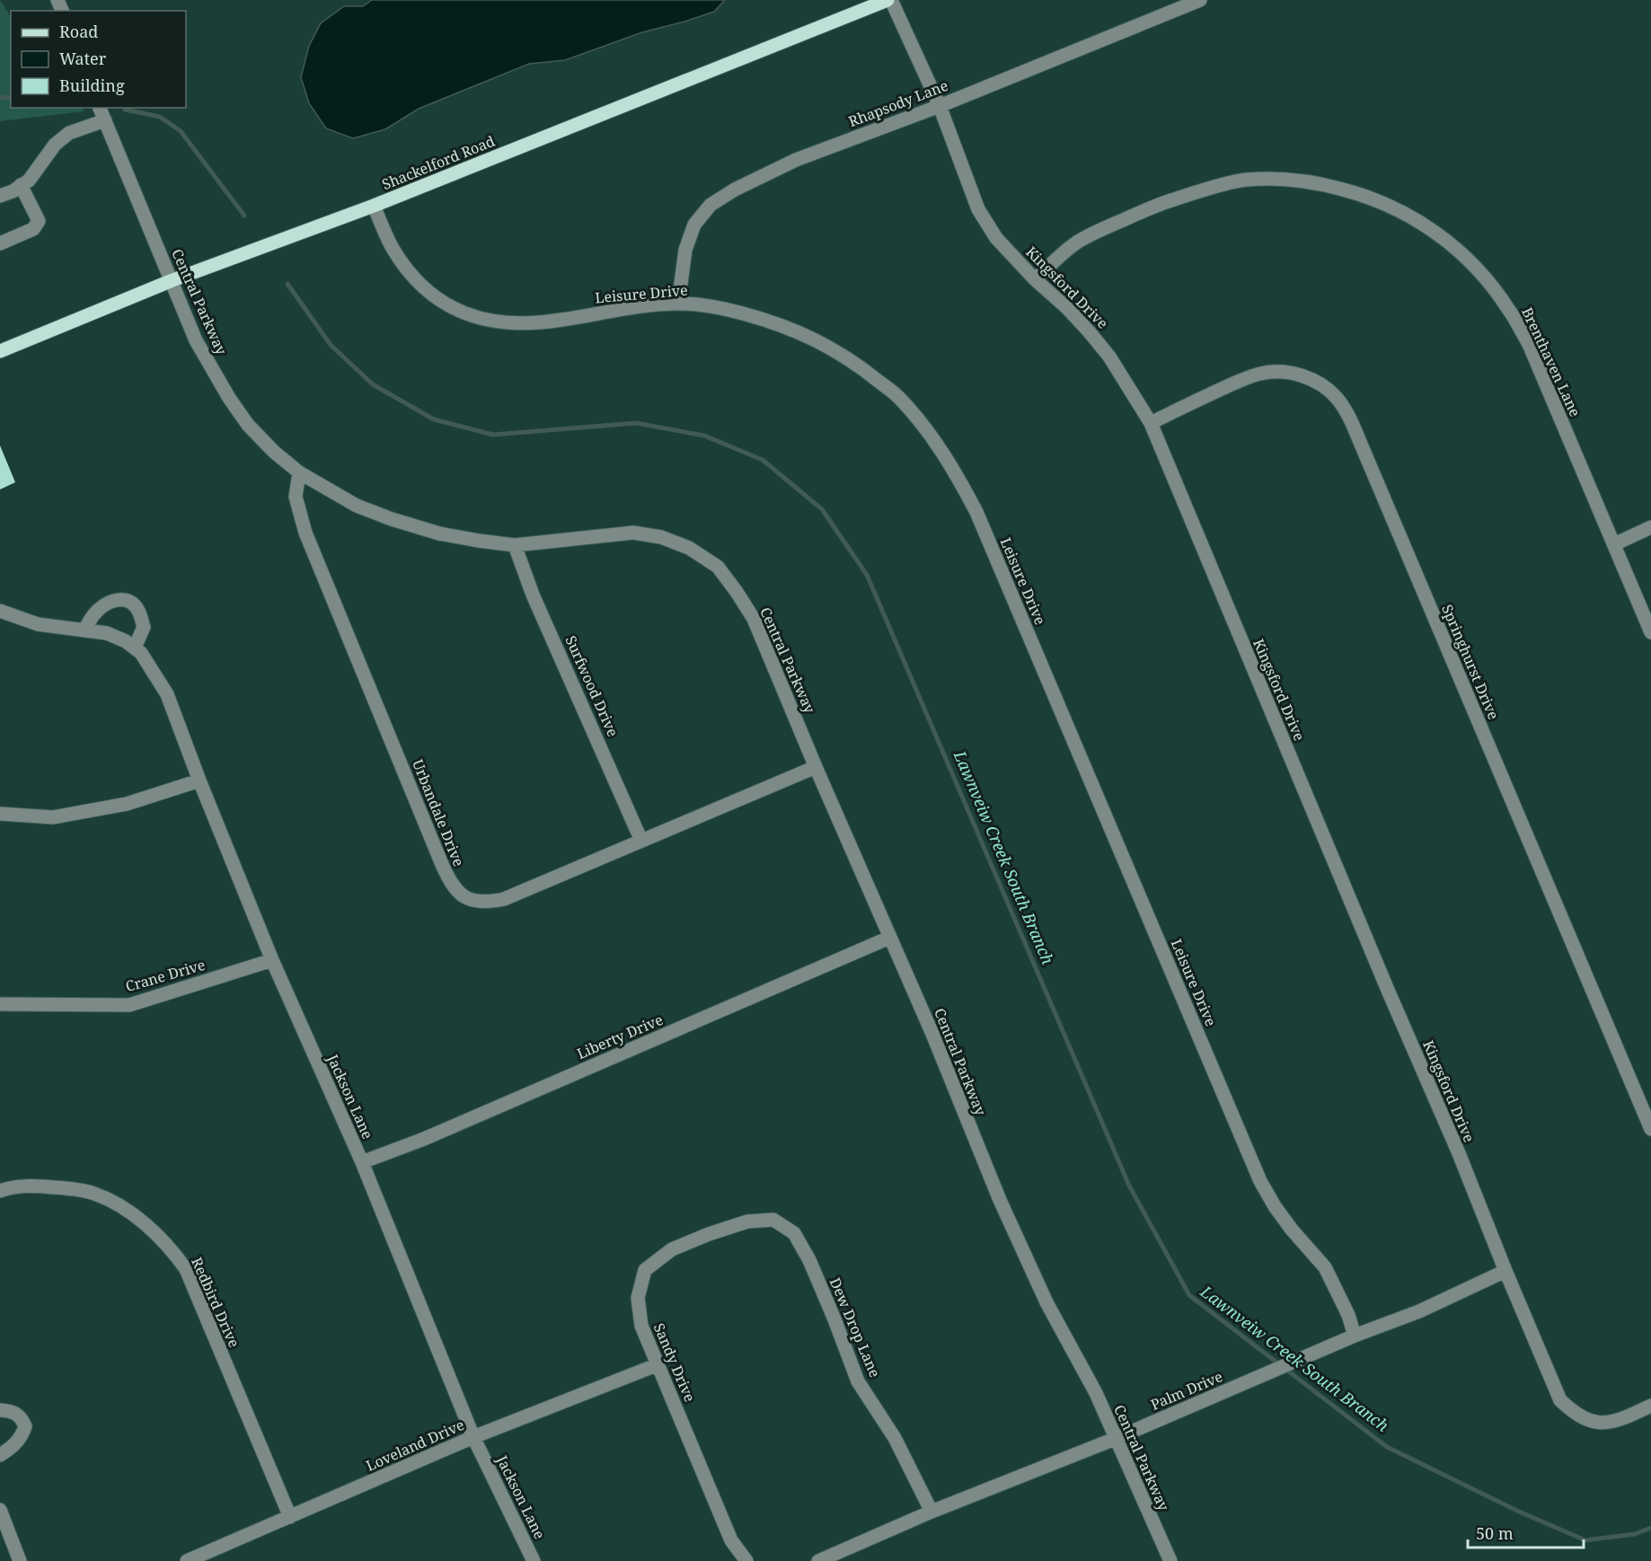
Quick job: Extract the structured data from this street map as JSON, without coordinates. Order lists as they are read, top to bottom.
{
  "streets": {
    "main road": ["Shackelford Road"],
    "street": [
      "Rhapsody Lane",
      "Kingsford Drive",
      "Leisure Drive",
      "Central Parkway",
      "Brenthaven Lane",
      "Springhurst Drive",
      "Surfwood Drive",
      "Urbandale Drive",
      "Crane Drive",
      "Liberty Drive",
      "Jackson Lane",
      "Redbird Drive",
      "Dew Drop Lane",
      "Sandy Drive",
      "Palm Drive",
      "Loveland Drive"
    ]
  },
  "crossings": [
    ["Rhapsody Lane", "Kingsford Drive"],
    ["Rhapsody Lane", "Leisure Drive"],
    ["Shackelford Road", "Kingsford Drive"],
    ["Shackelford Road", "Leisure Drive"],
    ["Shackelford Road", "Central Parkway"],
    ["Kingsford Drive", "Brenthaven Lane"],
    ["Kingsford Drive", "Springhurst Drive"],
    ["Kingsford Drive", "Palm Drive"],
    ["Leisure Drive", "Palm Drive"],
    ["Central Parkway", "Surfwood Drive"],
    ["Central Parkway", "Urbandale Drive"],
    ["Central Parkway", "Liberty Drive"],
    ["Central Parkway", "Palm Drive"],
    ["Surfwood Drive", "Urbandale Drive"],
    ["Crane Drive", "Jackson Lane"],
    ["Liberty Drive", "Jackson Lane"],
    ["Jackson Lane", "Loveland Drive"],
    ["Redbird Drive", "Loveland Drive"],
    ["Dew Drop Lane", "Sandy Drive"],
    ["Dew Drop Lane", "Palm Drive"],
    ["Sandy Drive", "Loveland Drive"]
  ],
  "water": ["Lawnveiw Creek South Branch"],
  "legend": ["Road", "Water", "Building"],
  "scale_bar": "50 m"
}
